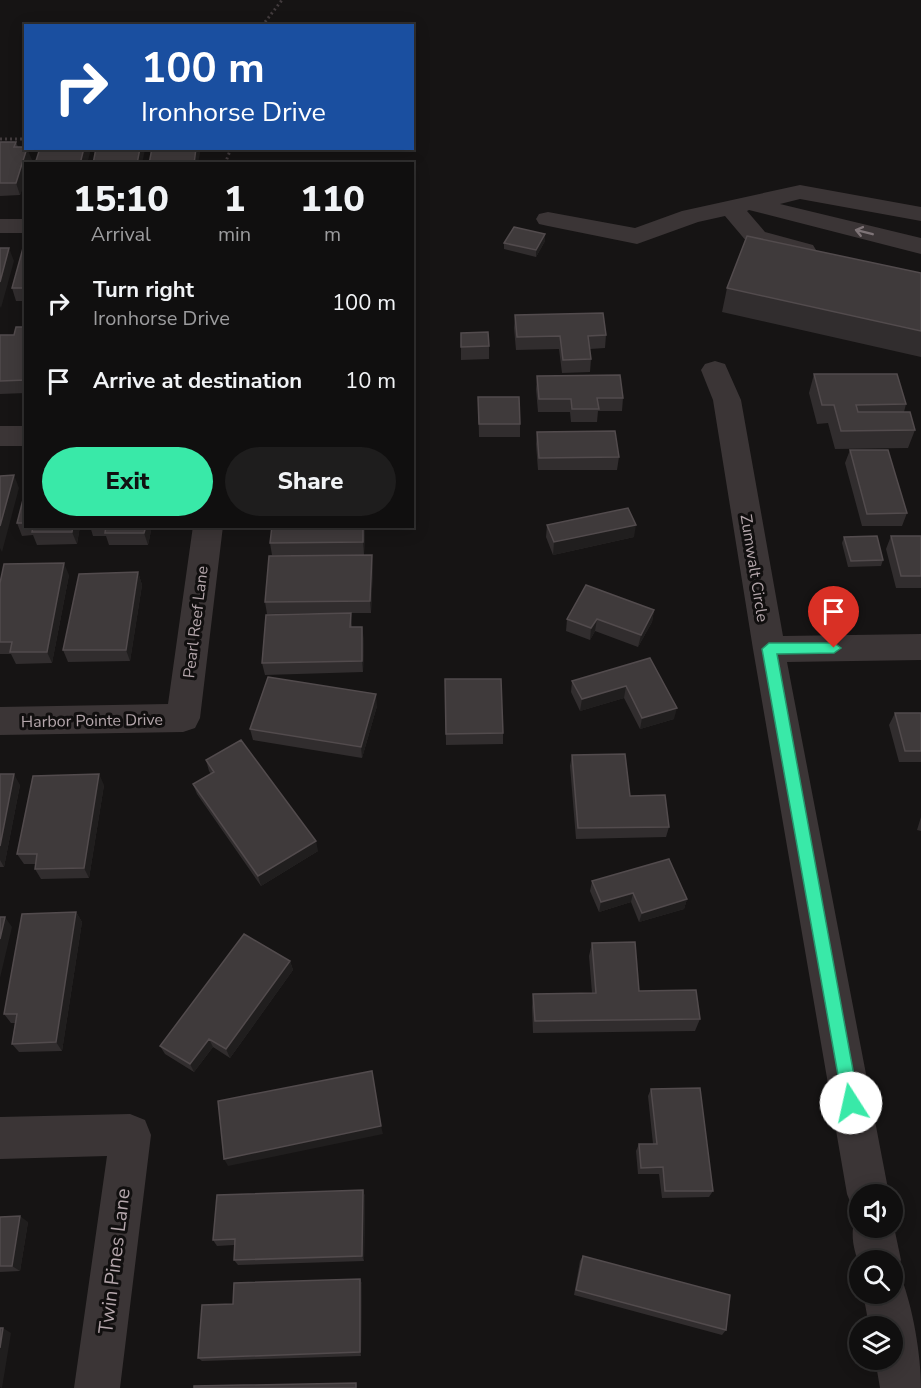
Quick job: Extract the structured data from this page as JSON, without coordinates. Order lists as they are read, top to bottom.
{
  "streets": {
    "street": [
      "Zumwalt Circle",
      "Pearl Reef Lane",
      "Harbor Pointe Drive",
      "Twin Pines Lane"
    ]
  },
  "crossings": [
    ["Pearl Reef Lane", "Harbor Pointe Drive"]
  ],
  "page": {
    "turn": ["100 m", "Ironhorse Drive"],
    "eta": [
      "15:10",
      "Arrival",
      "1",
      "min",
      "110",
      "m"
    ],
    "list": [
      {
        "name": "Turn right",
        "note": "Ironhorse Drive",
        "value": "100 m"
      },
      {
        "name": "Arrive at destination",
        "value": "10 m"
      }
    ],
    "buttons": ["Exit", "Share"]
  }
}
